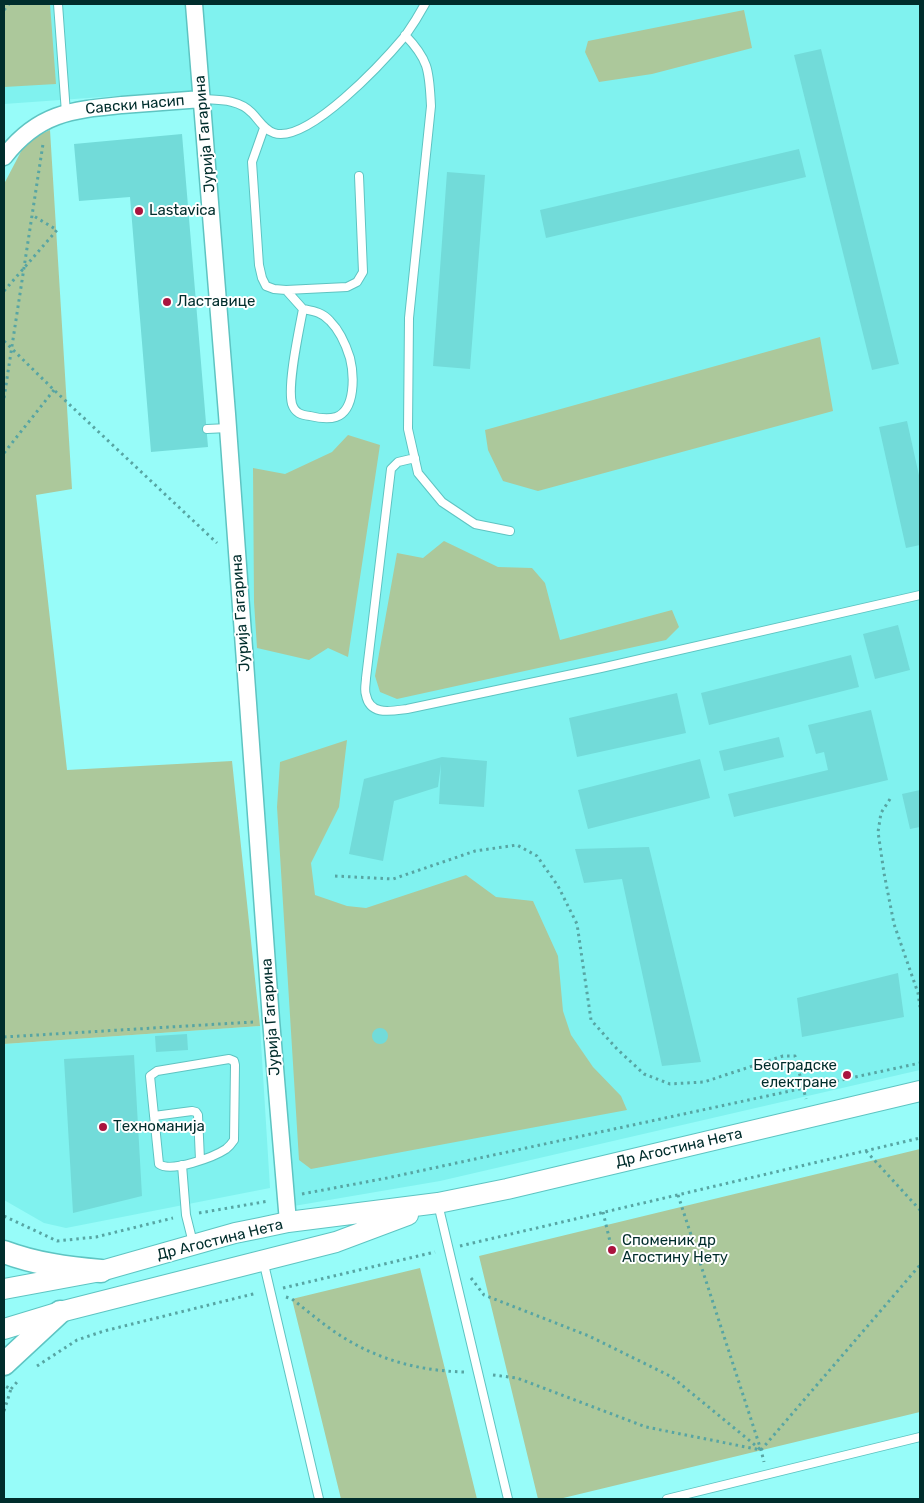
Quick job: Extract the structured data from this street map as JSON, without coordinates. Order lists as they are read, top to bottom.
{
  "streets": {
    "street": ["Савски насип", "Јурија Гагарина", "Др Агостина Нета"]
  },
  "crossings": [
    ["Савски насип", "Јурија Гагарина"],
    ["Јурија Гагарина", "Др Агостина Нета"]
  ],
  "places": [
    "Lastavica",
    "Ластавице",
    "Београдске електране",
    "Техноманија",
    "Споменик др Агостину Нету"
  ]
}
